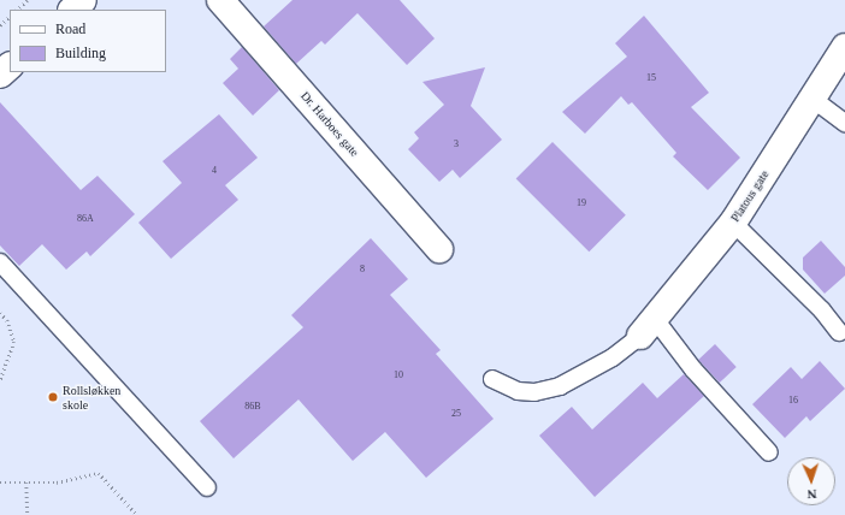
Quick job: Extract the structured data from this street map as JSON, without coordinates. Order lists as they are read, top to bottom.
{
  "streets": {
    "street": ["Dr. Harboes gate", "Platous gate"]
  },
  "places": ["Rollsløkken skole"],
  "house_numbers": [
    "15",
    "3",
    "4",
    "19",
    "86A",
    "8",
    "10",
    "16",
    "86B",
    "25"
  ],
  "legend": ["Road", "Building"],
  "north": "bottom"
}
